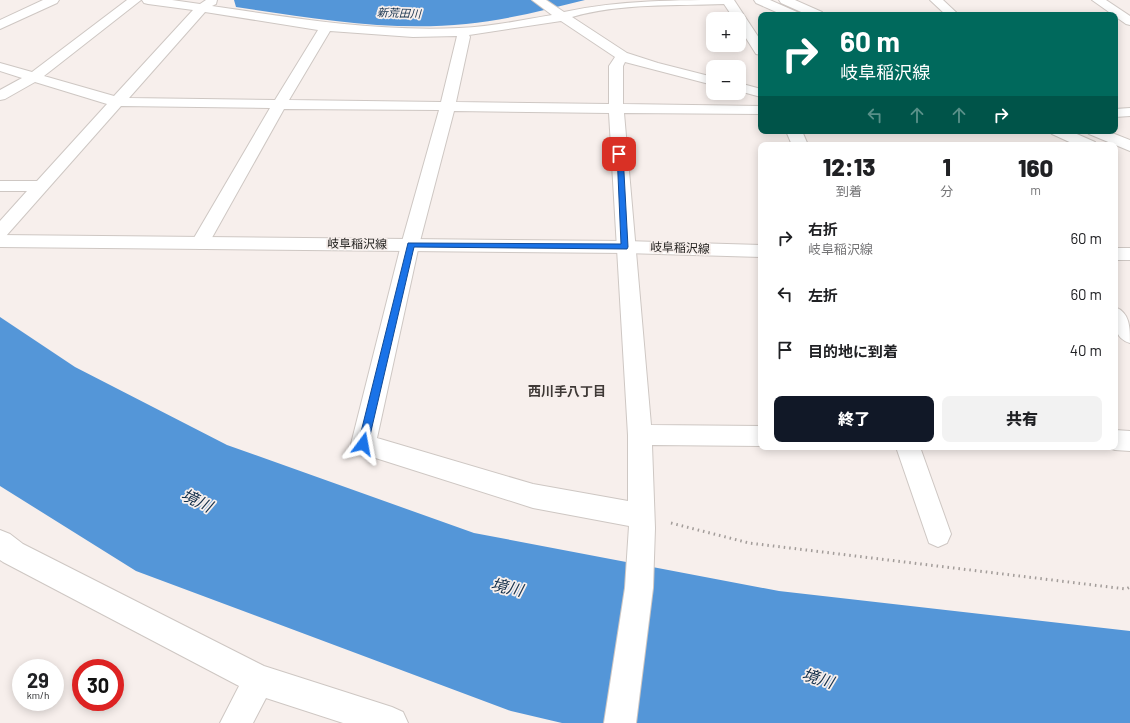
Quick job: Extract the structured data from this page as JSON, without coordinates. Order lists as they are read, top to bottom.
{
  "streets": {
    "street": ["岐阜稲沢線"]
  },
  "districts": ["西川手八丁目"],
  "water": ["新荒田川", "境川"],
  "page": {
    "map_buttons": ["+", "−"],
    "turn": ["60 m", "岐阜稲沢線"],
    "eta": [
      "12:13",
      "到着",
      "1",
      "分",
      "160",
      "m"
    ],
    "list": [
      {
        "name": "右折",
        "note": "岐阜稲沢線",
        "value": "60 m"
      },
      {
        "name": "左折",
        "value": "60 m"
      },
      {
        "name": "目的地に到着",
        "value": "40 m"
      }
    ],
    "buttons": ["終了", "共有"],
    "speed": "29 km/h",
    "limit": "30"
  }
}
